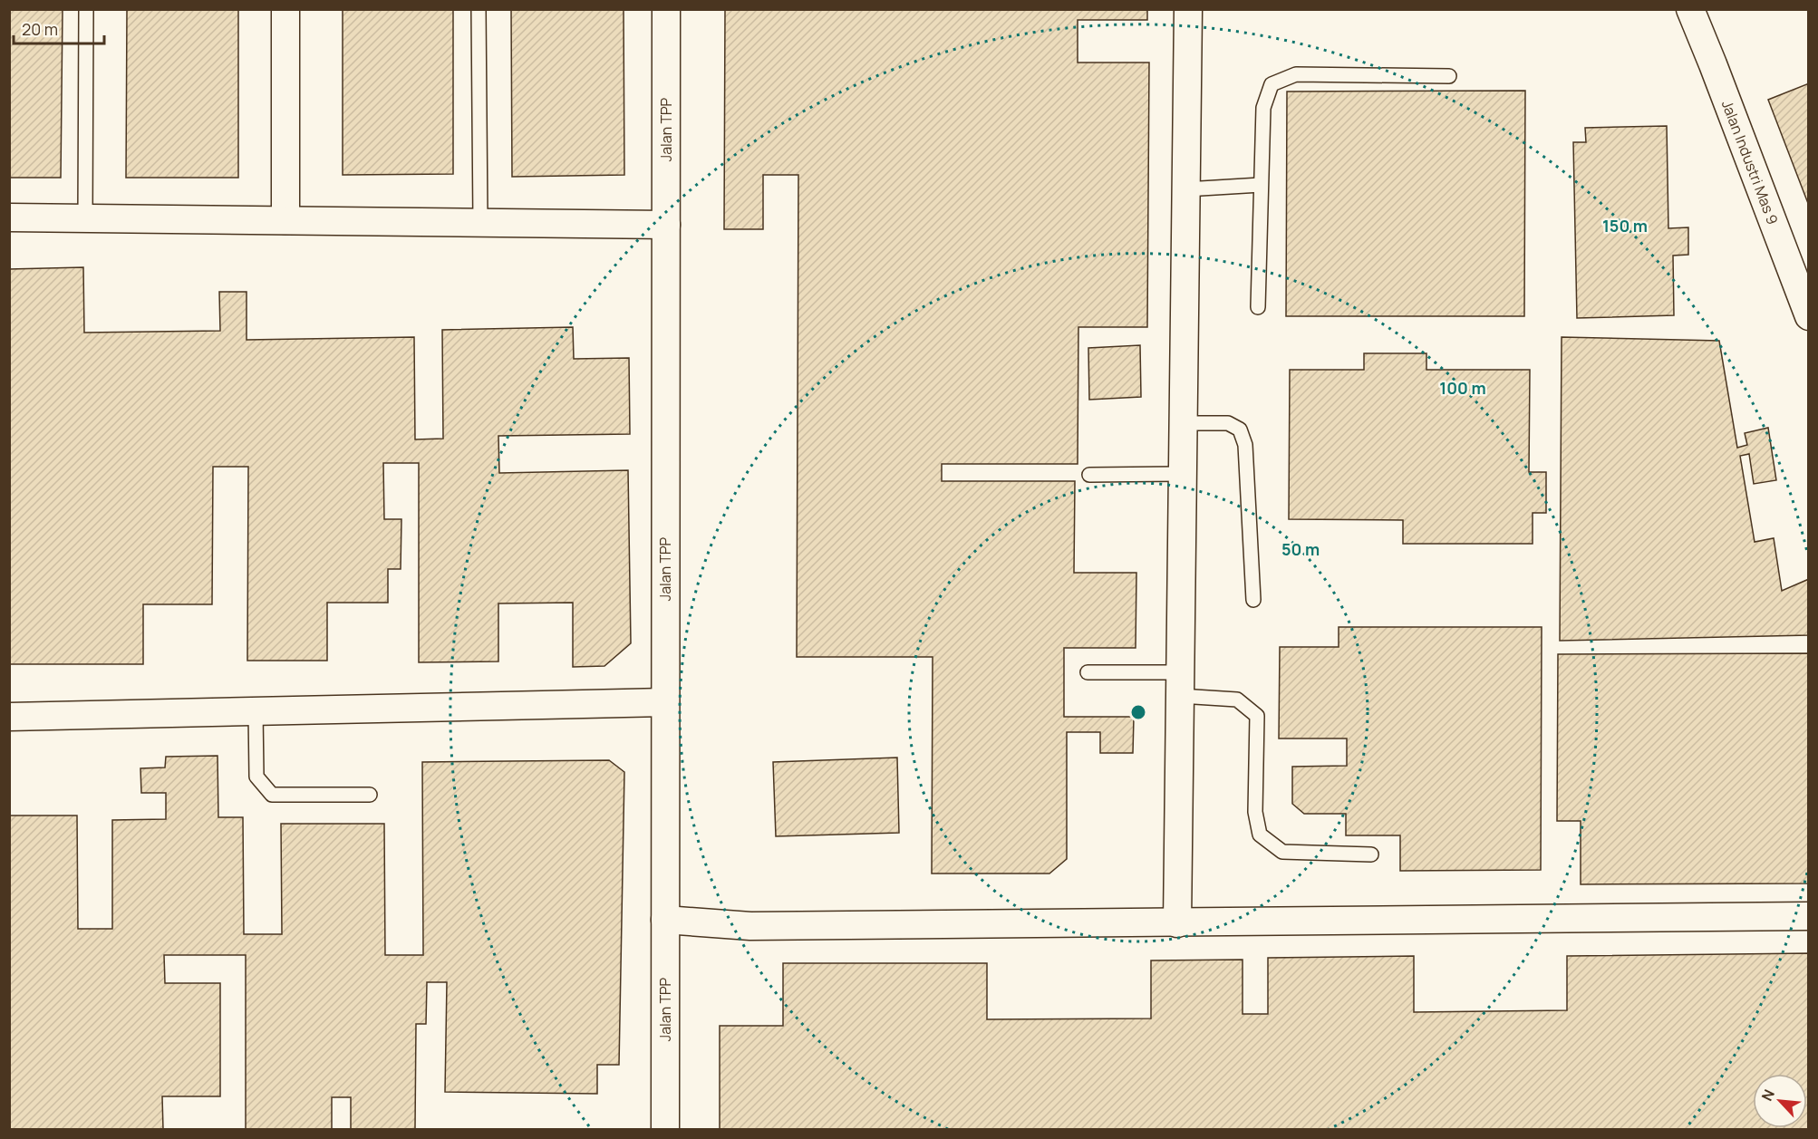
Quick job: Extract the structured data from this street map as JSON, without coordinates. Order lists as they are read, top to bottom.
{
  "streets": {
    "street": ["Jalan TPP", "Jalan Industri Mas 9"]
  },
  "scale_bar": "20 m",
  "north": "top left",
  "rings": ["150 m", "100 m", "50 m"]
}
